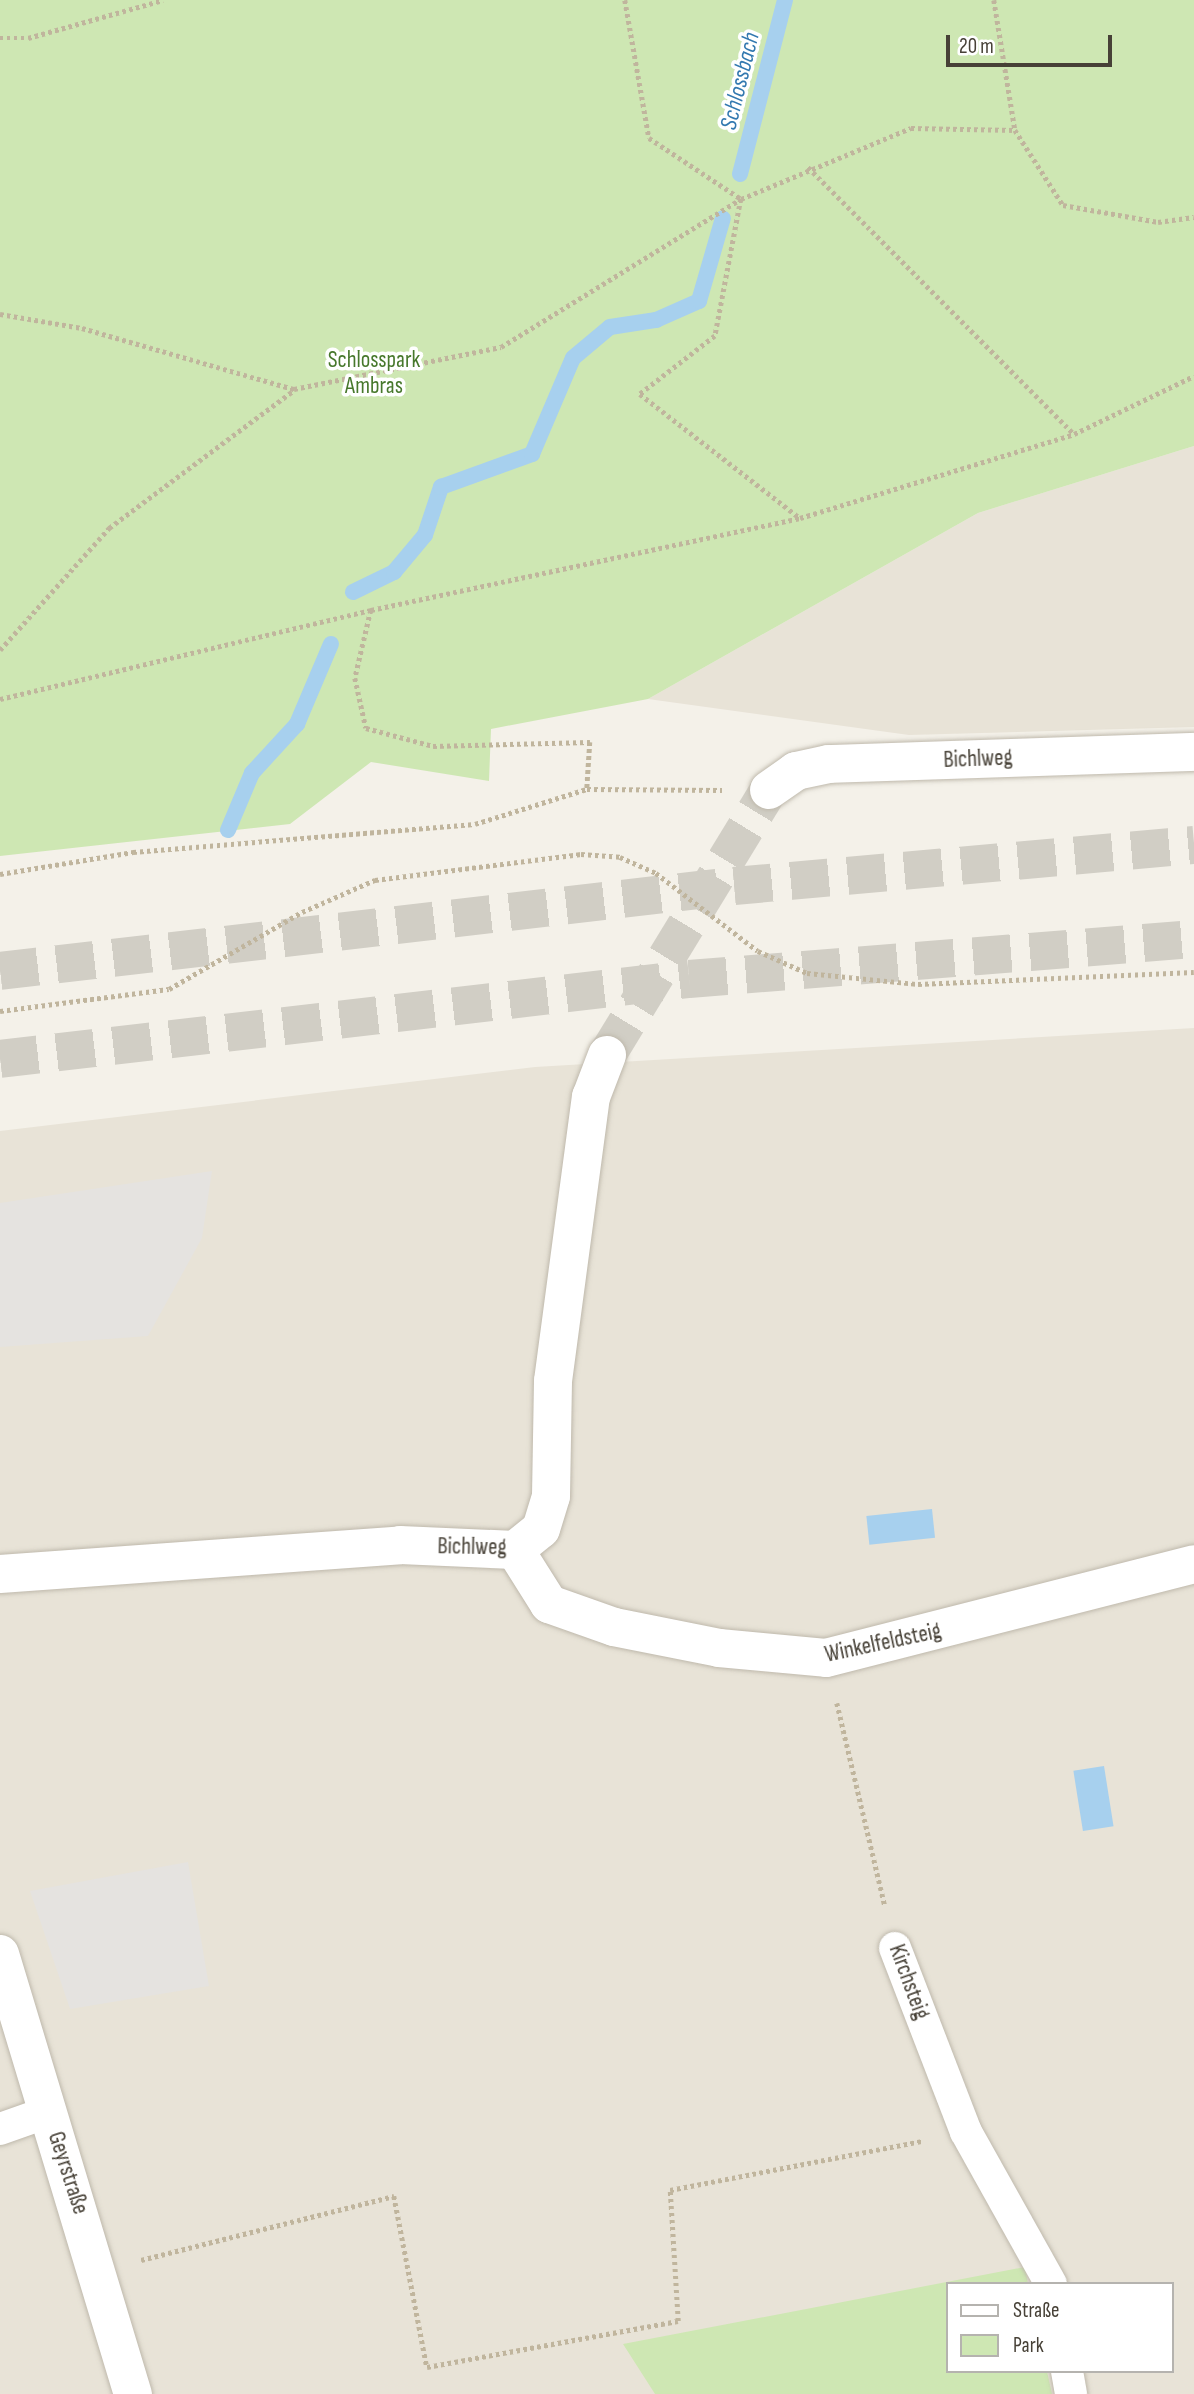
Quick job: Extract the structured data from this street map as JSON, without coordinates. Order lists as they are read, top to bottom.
{
  "streets": {
    "street": ["Bichlweg", "Winkelfeldsteig", "Geyrstraße"],
    "lane": ["Kirchsteig"]
  },
  "crossings": [
    ["Bichlweg", "Winkelfeldsteig"],
    ["Winkelfeldsteig", "Kirchsteig"]
  ],
  "water": ["Schlossbach"],
  "parks": ["Schlosspark Ambras"],
  "legend": ["Straße", "Park"],
  "scale_bar": "20 m"
}
